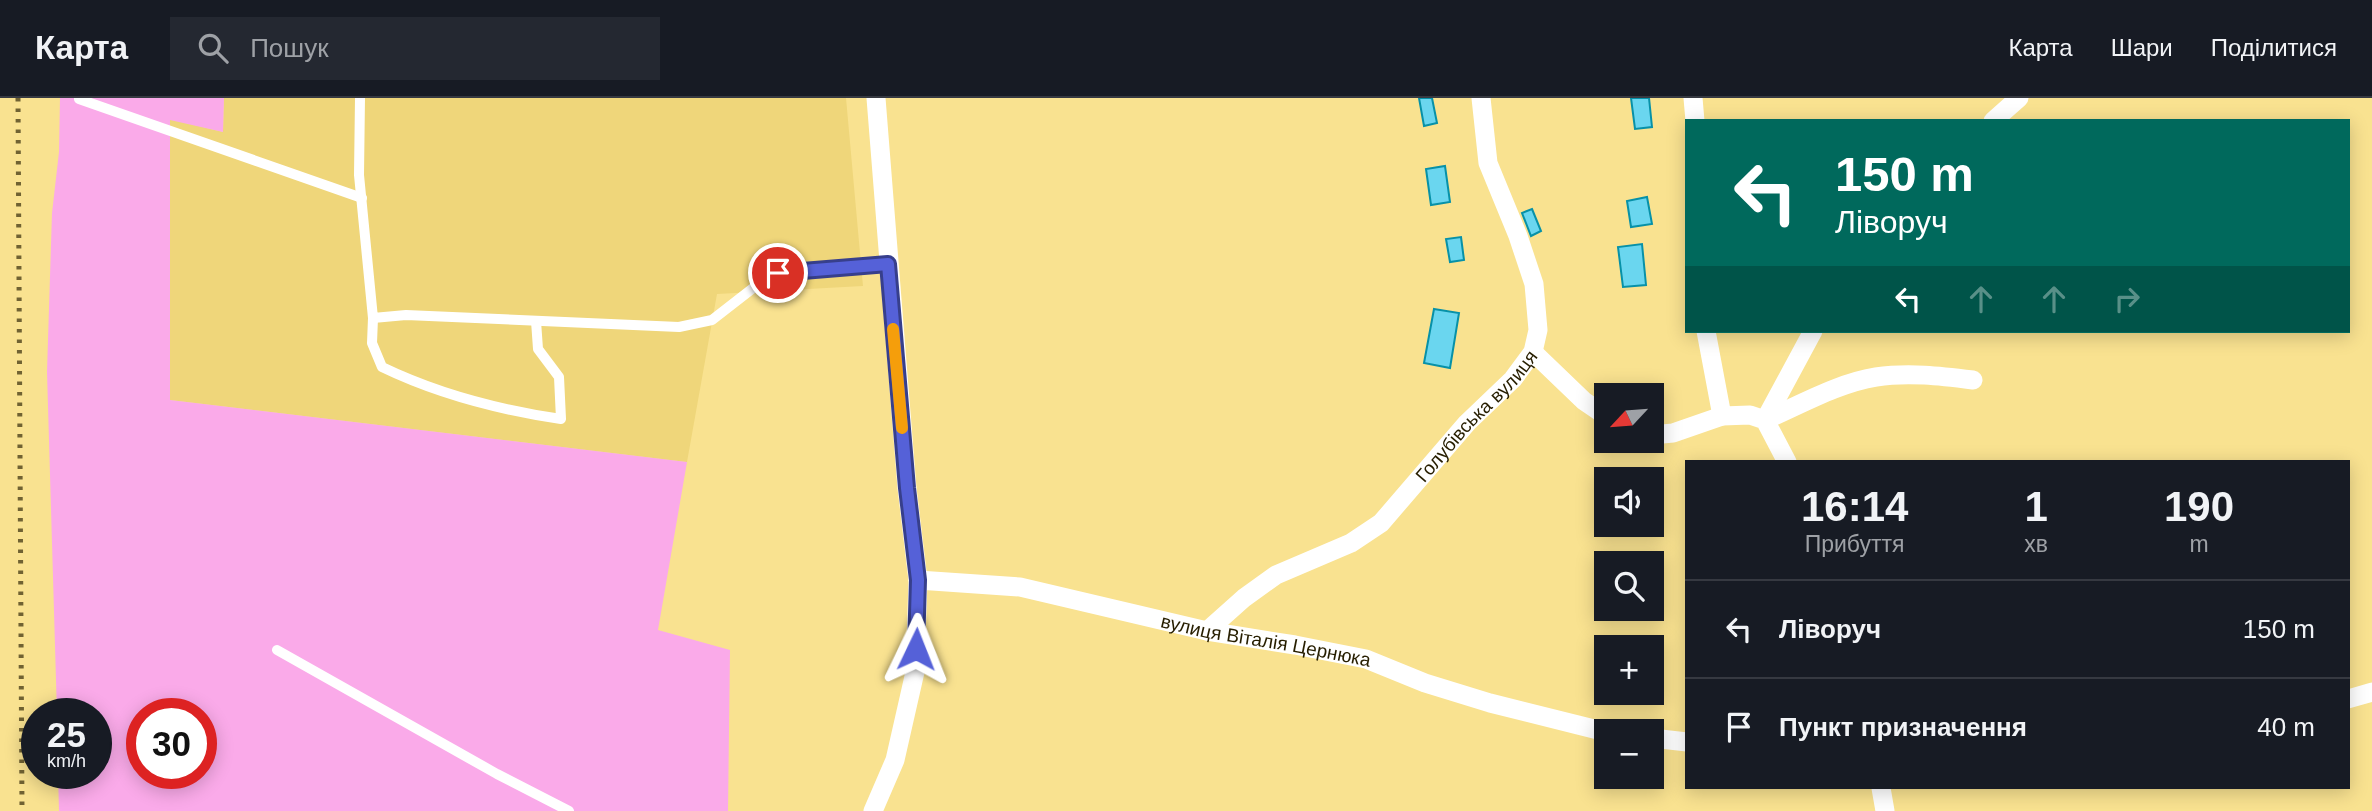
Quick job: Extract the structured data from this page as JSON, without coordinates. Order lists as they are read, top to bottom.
{
  "streets": {
    "street": ["Голубівська вулиця", "вулиця Віталія Цернюка"]
  },
  "crossings": [
    ["Голубівська вулиця", "вулиця Віталія Цернюка"]
  ],
  "north": "bottom left",
  "page": {
    "header": "Карта",
    "search": "Пошук",
    "nav": ["Карта", "Шари", "Поділитися"],
    "turn": ["150 m", "Ліворуч"],
    "map_buttons": ["+", "−"],
    "eta": [
      "16:14",
      "Прибуття",
      "1",
      "хв",
      "190",
      "m"
    ],
    "list": [
      {
        "name": "Ліворуч",
        "value": "150 m"
      },
      {
        "name": "Пункт призначення",
        "value": "40 m"
      }
    ],
    "speed": "25 km/h",
    "limit": "30"
  }
}
